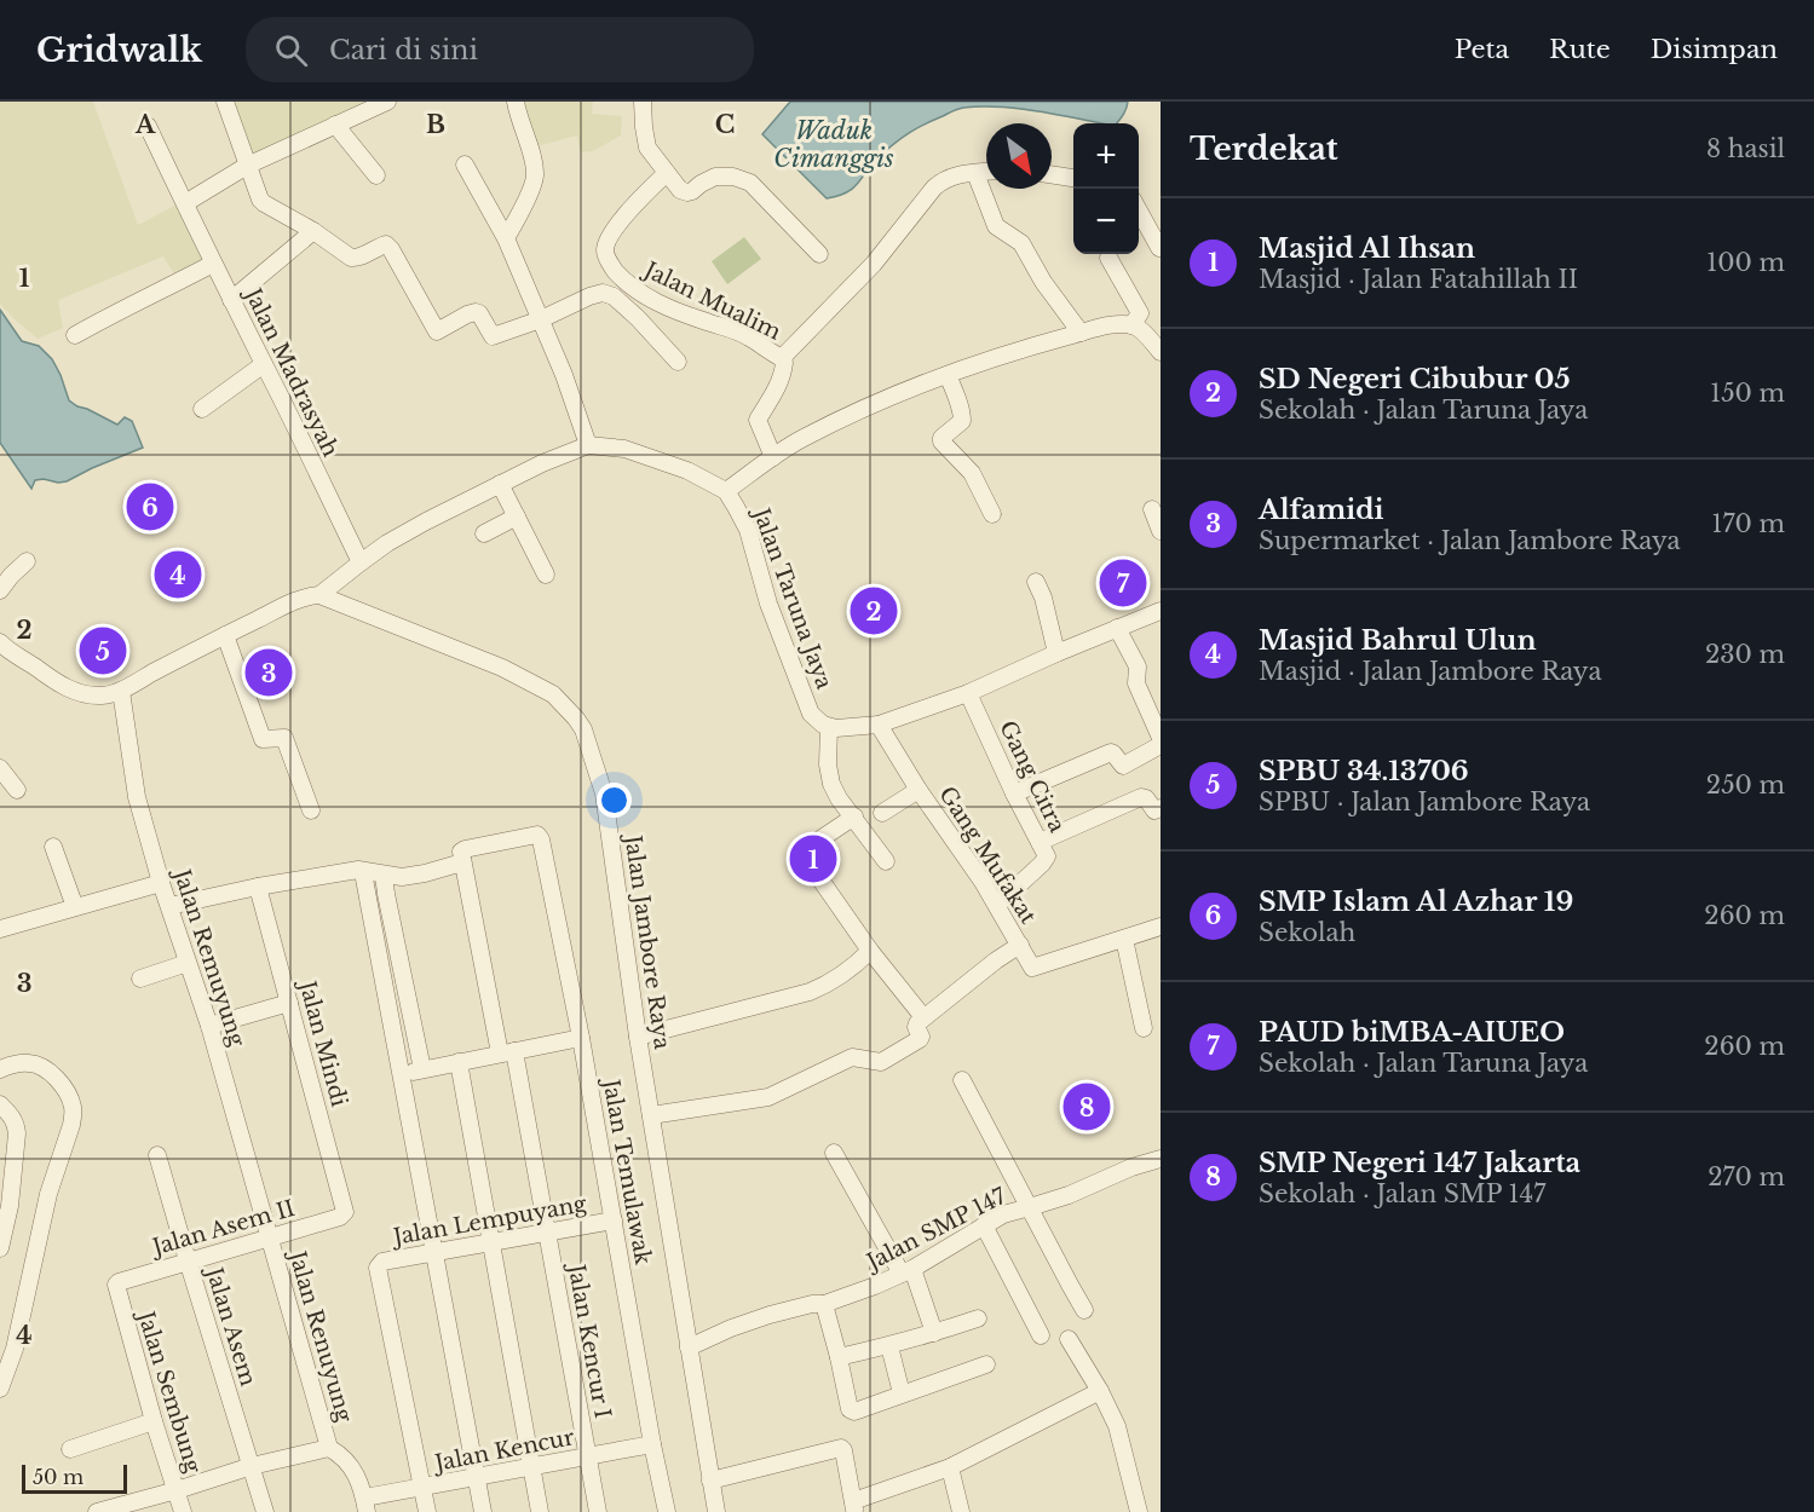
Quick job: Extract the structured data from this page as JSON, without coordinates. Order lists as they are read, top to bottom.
{
  "streets": {
    "street": [
      "Jalan Mualim",
      "Jalan Madrasyah",
      "Jalan Taruna Jaya",
      "Gang Citra",
      "Gang Mufakat",
      "Jalan Jambore Raya",
      "Jalan Remuyung",
      "Jalan Mindi",
      "Jalan Temulawak",
      "Jalan Lempuyang",
      "Jalan Asem II",
      "Jalan SMP 147",
      "Jalan Asem",
      "Jalan Renuyung",
      "Jalan Kencur I",
      "Jalan Sembung",
      "Jalan Kencur"
    ]
  },
  "crossings": [
    ["Jalan Madrasyah", "Jalan Taruna Jaya"],
    ["Jalan Taruna Jaya", "Jalan Jambore Raya"],
    ["Gang Citra", "Gang Mufakat"],
    ["Jalan Jambore Raya", "Jalan SMP 147"],
    ["Jalan Remuyung", "Jalan Asem II"],
    ["Jalan Remuyung", "Jalan Renuyung"],
    ["Jalan Mindi", "Jalan Asem II"],
    ["Jalan Temulawak", "Jalan Lempuyang"],
    ["Jalan Temulawak", "Jalan Kencur I"],
    ["Jalan Temulawak", "Jalan Kencur"],
    ["Jalan Lempuyang", "Jalan Kencur I"],
    ["Jalan Lempuyang", "Jalan Kencur"],
    ["Jalan Asem II", "Jalan Asem"],
    ["Jalan Asem II", "Jalan Renuyung"],
    ["Jalan Asem II", "Jalan Sembung"],
    ["Jalan Kencur I", "Jalan Kencur"]
  ],
  "water": ["Waduk Cimanggis"],
  "scale_bar": "50 m",
  "north": "bottom right",
  "page": {
    "header": "Gridwalk",
    "search": "Cari di sini",
    "nav": ["Peta", "Rute", "Disimpan"],
    "heading": ["Terdekat", "8 hasil"],
    "map_buttons": ["+", "−"],
    "list": [
      {
        "mark": "1",
        "name": "Masjid Al Ihsan",
        "note": "Masjid · Jalan Fatahillah II",
        "value": "100 m"
      },
      {
        "mark": "2",
        "name": "SD Negeri Cibubur 05",
        "note": "Sekolah · Jalan Taruna Jaya",
        "value": "150 m"
      },
      {
        "mark": "3",
        "name": "Alfamidi",
        "note": "Supermarket · Jalan Jambore Raya",
        "value": "170 m"
      },
      {
        "mark": "4",
        "name": "Masjid Bahrul Ulun",
        "note": "Masjid · Jalan Jambore Raya",
        "value": "230 m"
      },
      {
        "mark": "5",
        "name": "SPBU 34.13706",
        "note": "SPBU · Jalan Jambore Raya",
        "value": "250 m"
      },
      {
        "mark": "6",
        "name": "SMP Islam Al Azhar 19",
        "note": "Sekolah",
        "value": "260 m"
      },
      {
        "mark": "7",
        "name": "PAUD biMBA-AIUEO",
        "note": "Sekolah · Jalan Taruna Jaya",
        "value": "260 m"
      },
      {
        "mark": "8",
        "name": "SMP Negeri 147 Jakarta",
        "note": "Sekolah · Jalan SMP 147",
        "value": "270 m"
      }
    ],
    "pins": [
      "6",
      "4",
      "7",
      "2",
      "5",
      "3",
      "1",
      "8"
    ],
    "scale": "50 m"
  },
  "grid": {
    "columns": ["A", "B", "C"],
    "rows": [
      "1",
      "2",
      "3",
      "4"
    ]
  }
}
